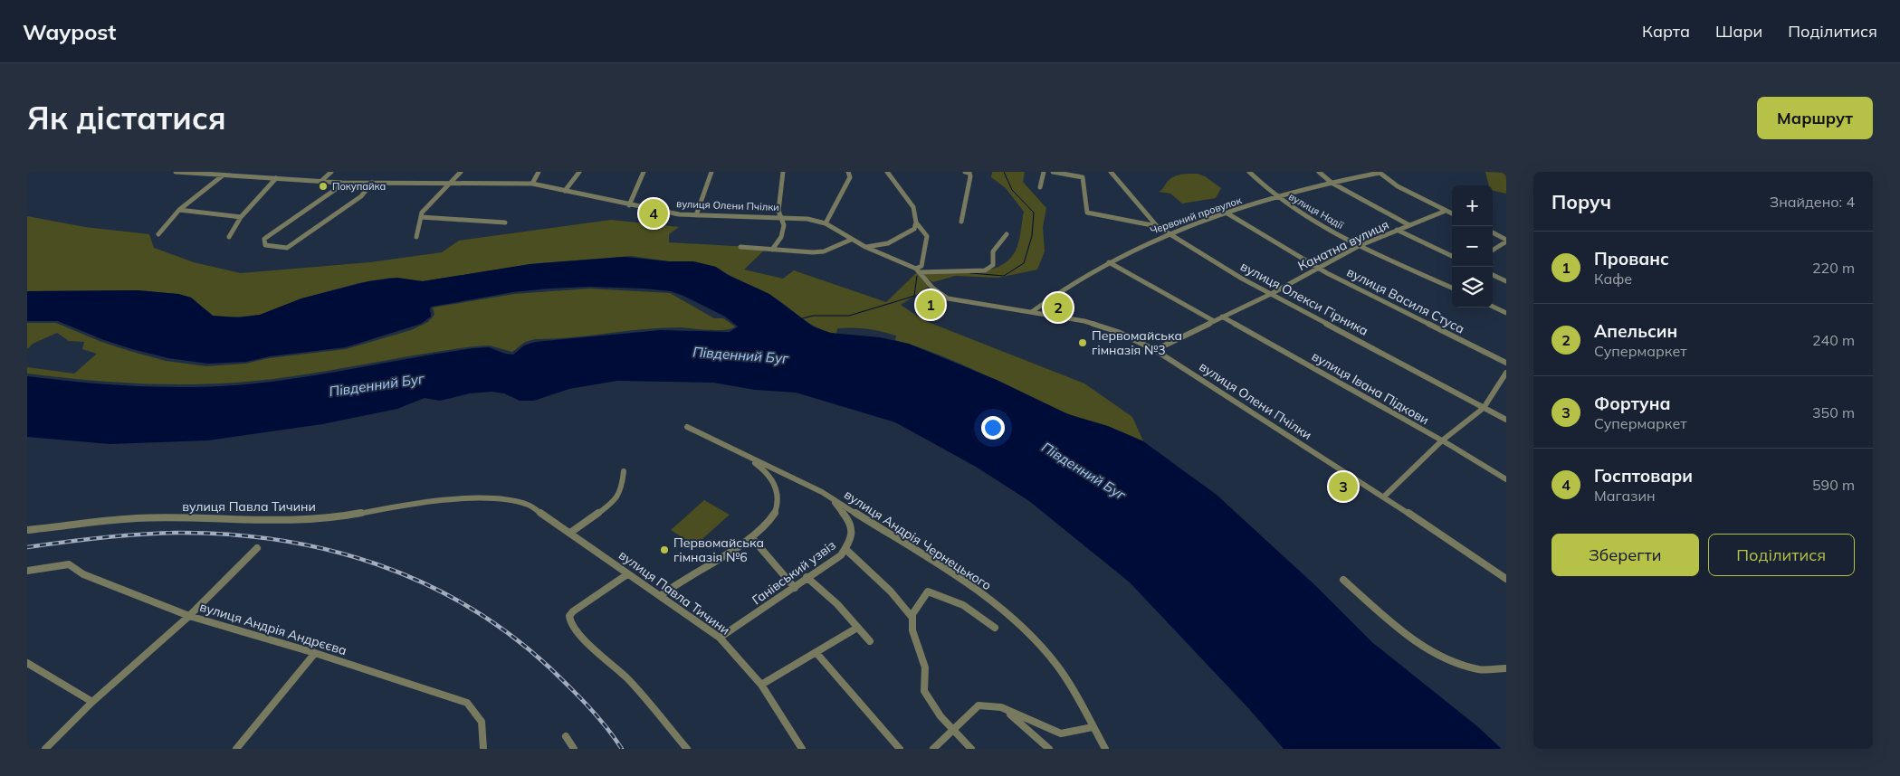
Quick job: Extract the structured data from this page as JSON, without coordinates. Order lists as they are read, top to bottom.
{
  "streets": {
    "street": [
      "вулиця Олени Пчілки",
      "вулиця Надії",
      "Червоний провулок",
      "Канатна вулиця",
      "вулиця Олекси Гірника",
      "вулиця Василя Стуса",
      "вулиця Івана Підкови",
      "вулиця Павла Тичини",
      "вулиця Андрія Чернецького",
      "Ганівський узвіз",
      "вулиця Андрія Андрєєва"
    ]
  },
  "crossings": [
    ["вулиця Олени Пчілки", "Червоний провулок"],
    ["вулиця Олени Пчілки", "Канатна вулиця"],
    ["вулиця Надії", "Червоний провулок"],
    ["вулиця Надії", "Канатна вулиця"],
    ["Червоний провулок", "вулиця Олекси Гірника"],
    ["Червоний провулок", "вулиця Василя Стуса"],
    ["Канатна вулиця", "вулиця Олекси Гірника"],
    ["Канатна вулиця", "вулиця Василя Стуса"],
    ["Канатна вулиця", "вулиця Івана Підкови"],
    ["вулиця Павла Тичини", "Ганівський узвіз"],
    ["вулиця Андрія Чернецького", "Ганівський узвіз"]
  ],
  "water": ["Південний Буг"],
  "places": ["Покупайка", "Первомайська гімназія №3", "Первомайська гімназія №6"],
  "page": {
    "header": "Waypost",
    "nav": ["Карта", "Шари", "Поділитися"],
    "buttons": [
      "Маршрут",
      ["Зберегти", "Поділитися"]
    ],
    "title": "Як дістатися",
    "heading": ["Поруч", "Знайдено: 4"],
    "map_buttons": ["+", "−"],
    "pins": [
      "4",
      "1",
      "2",
      "3"
    ],
    "list": [
      {
        "mark": "1",
        "name": "Прованс",
        "note": "Кафе",
        "value": "220 m"
      },
      {
        "mark": "2",
        "name": "Апельсин",
        "note": "Супермаркет",
        "value": "240 m"
      },
      {
        "mark": "3",
        "name": "Фортуна",
        "note": "Супермаркет",
        "value": "350 m"
      },
      {
        "mark": "4",
        "name": "Госптовари",
        "note": "Магазин",
        "value": "590 m"
      }
    ]
  }
}
